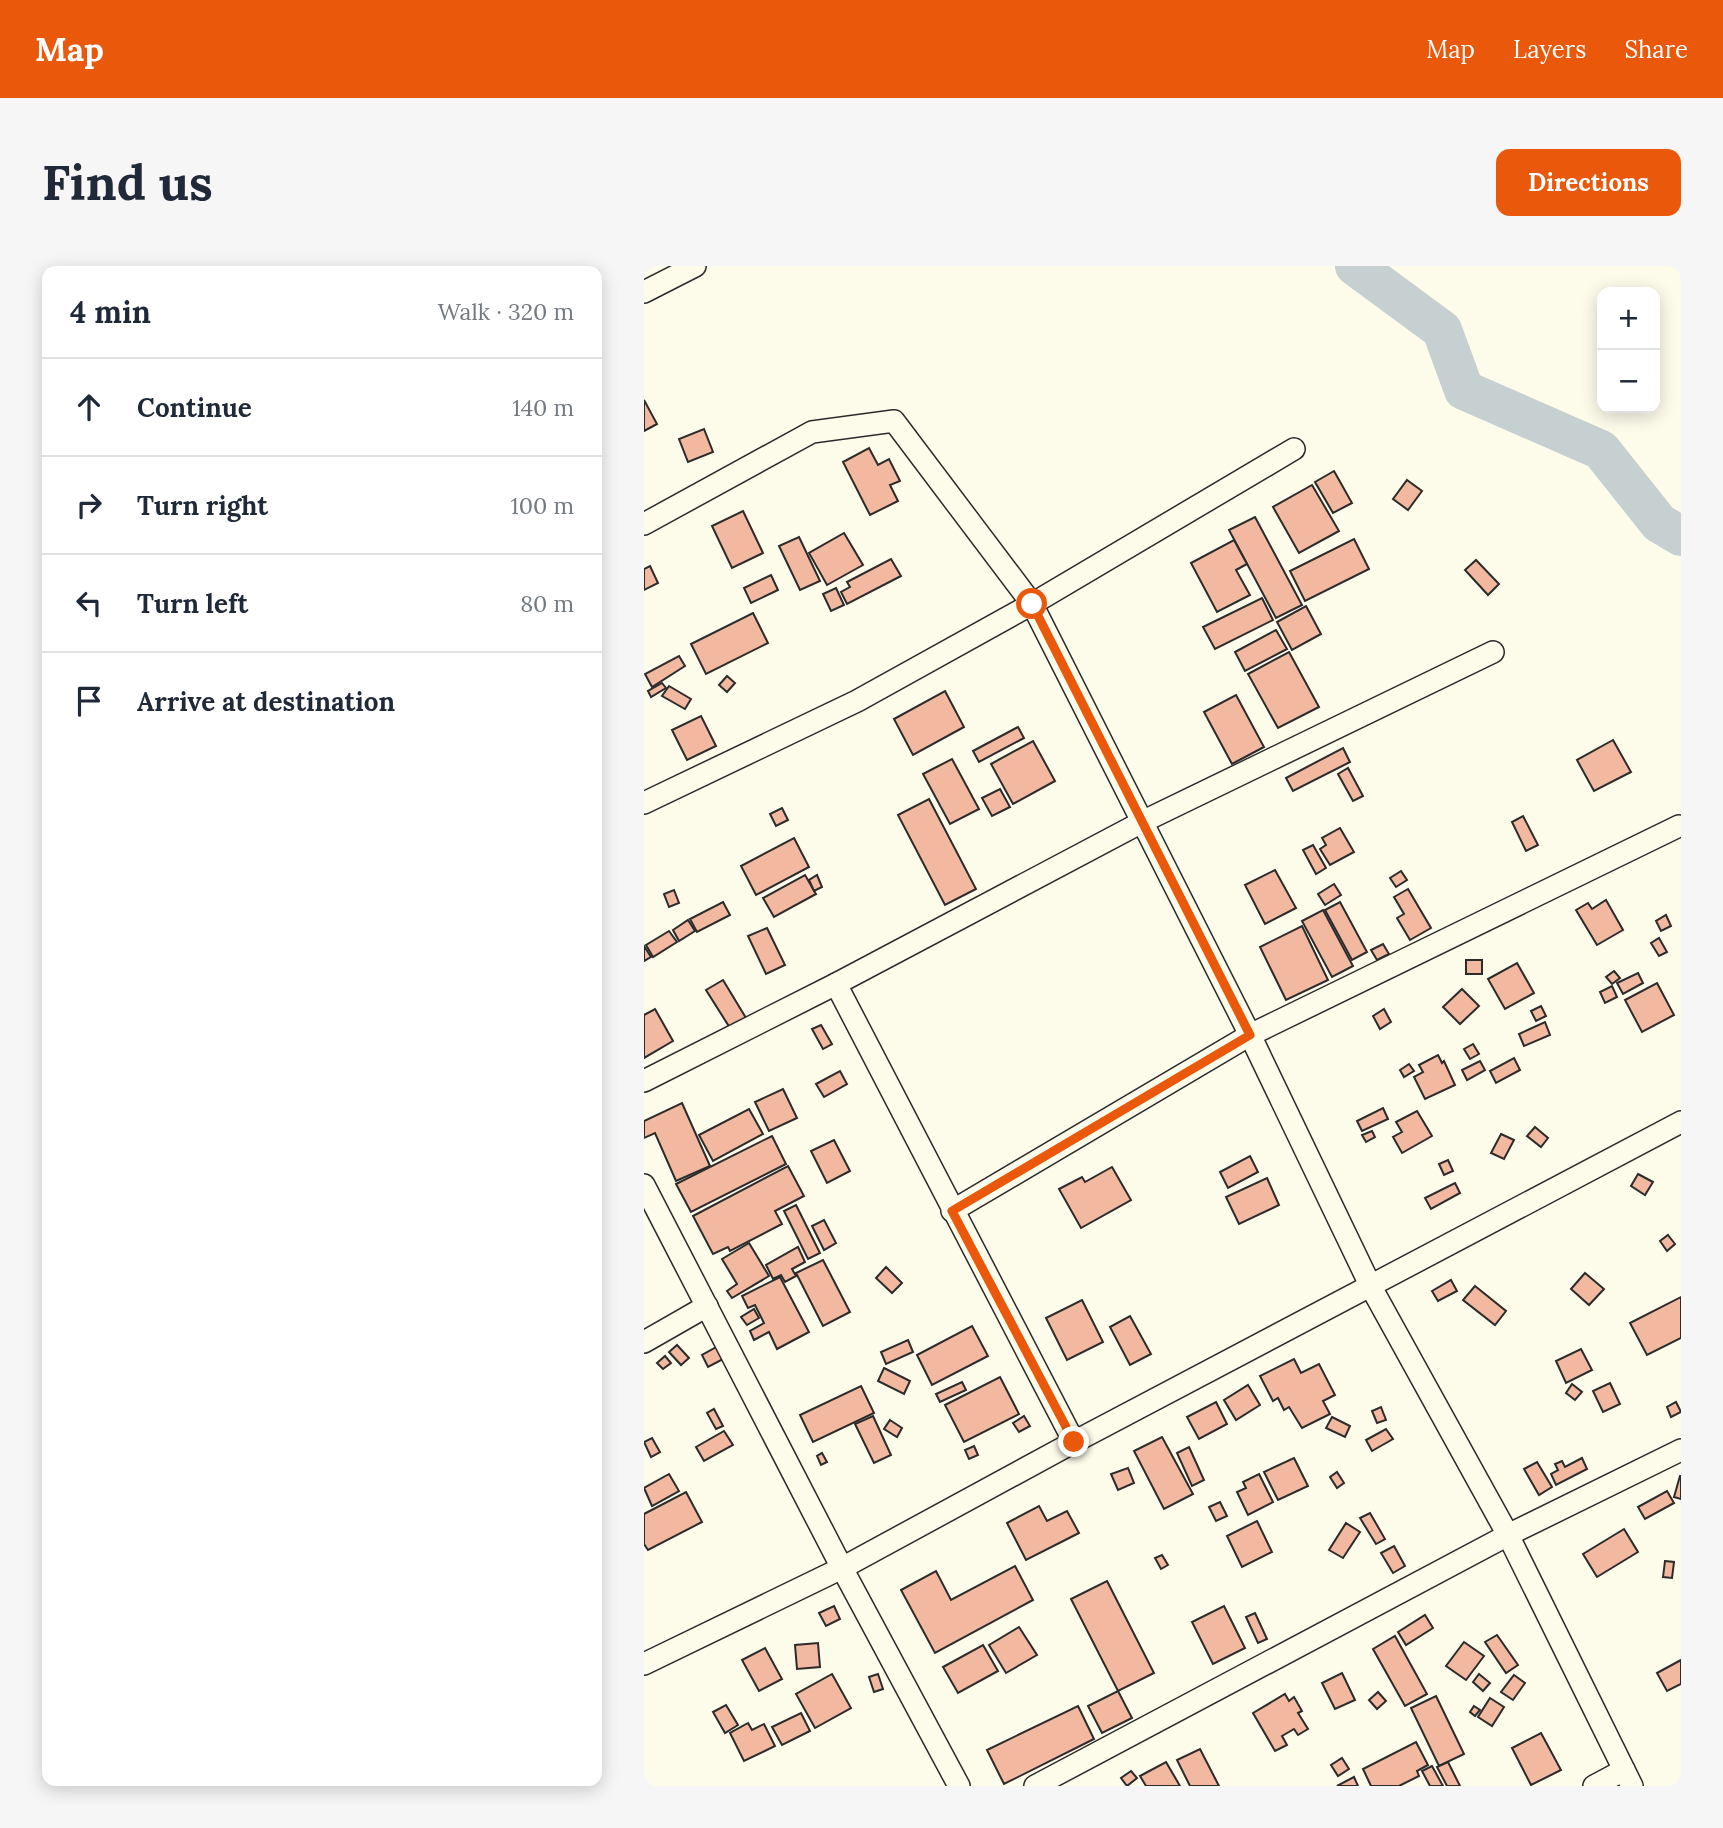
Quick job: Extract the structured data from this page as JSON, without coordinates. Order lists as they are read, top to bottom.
{
  "page": {
    "header": "Map",
    "nav": ["Map", "Layers", "Share"],
    "buttons": "Directions",
    "title": "Find us",
    "heading": ["4 min", "Walk · 320 m"],
    "map_buttons": ["+", "−"],
    "list": [
      ["Continue", "140 m"],
      ["Turn right", "100 m"],
      ["Turn left", "80 m"],
      "Arrive at destination"
    ]
  }
}
